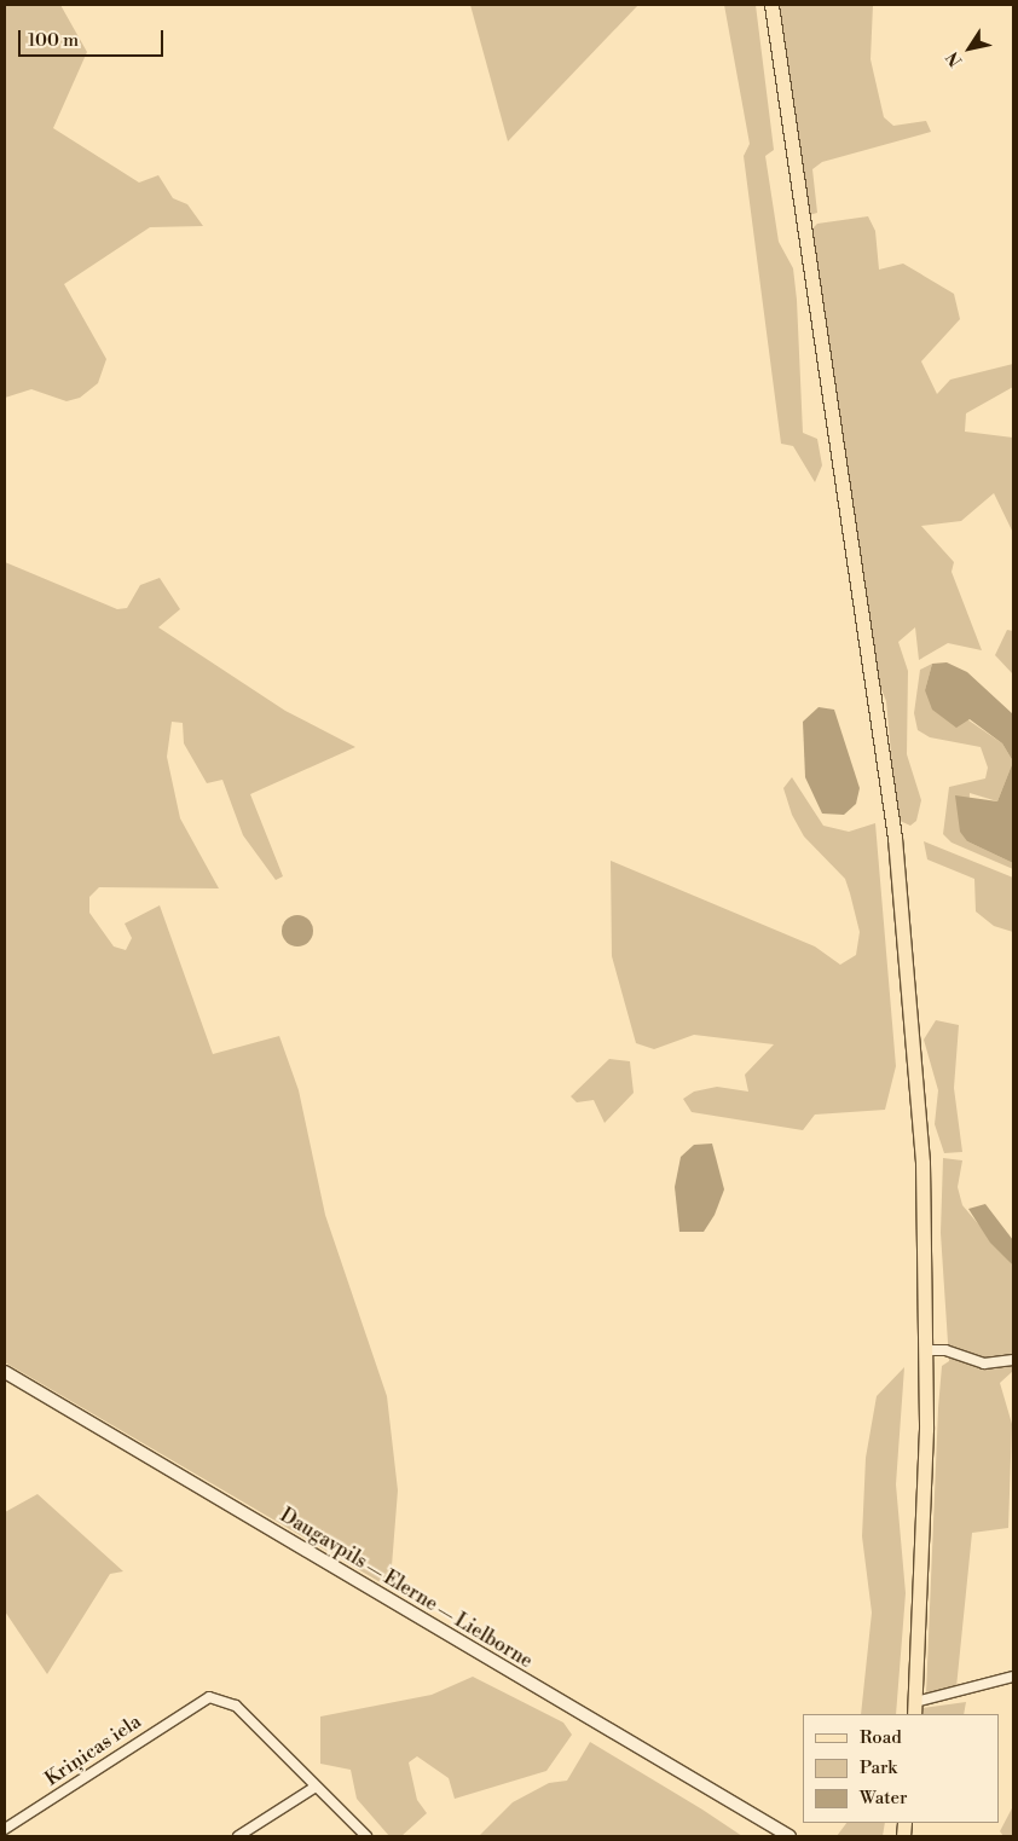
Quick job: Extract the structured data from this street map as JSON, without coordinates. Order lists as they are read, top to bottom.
{
  "streets": {
    "main road": ["Daugavpils — Elerne — Lielborne"],
    "street": ["Kriņicas iela"]
  },
  "legend": ["Road", "Park", "Water"],
  "scale_bar": "100 m",
  "north": "bottom left"
}
